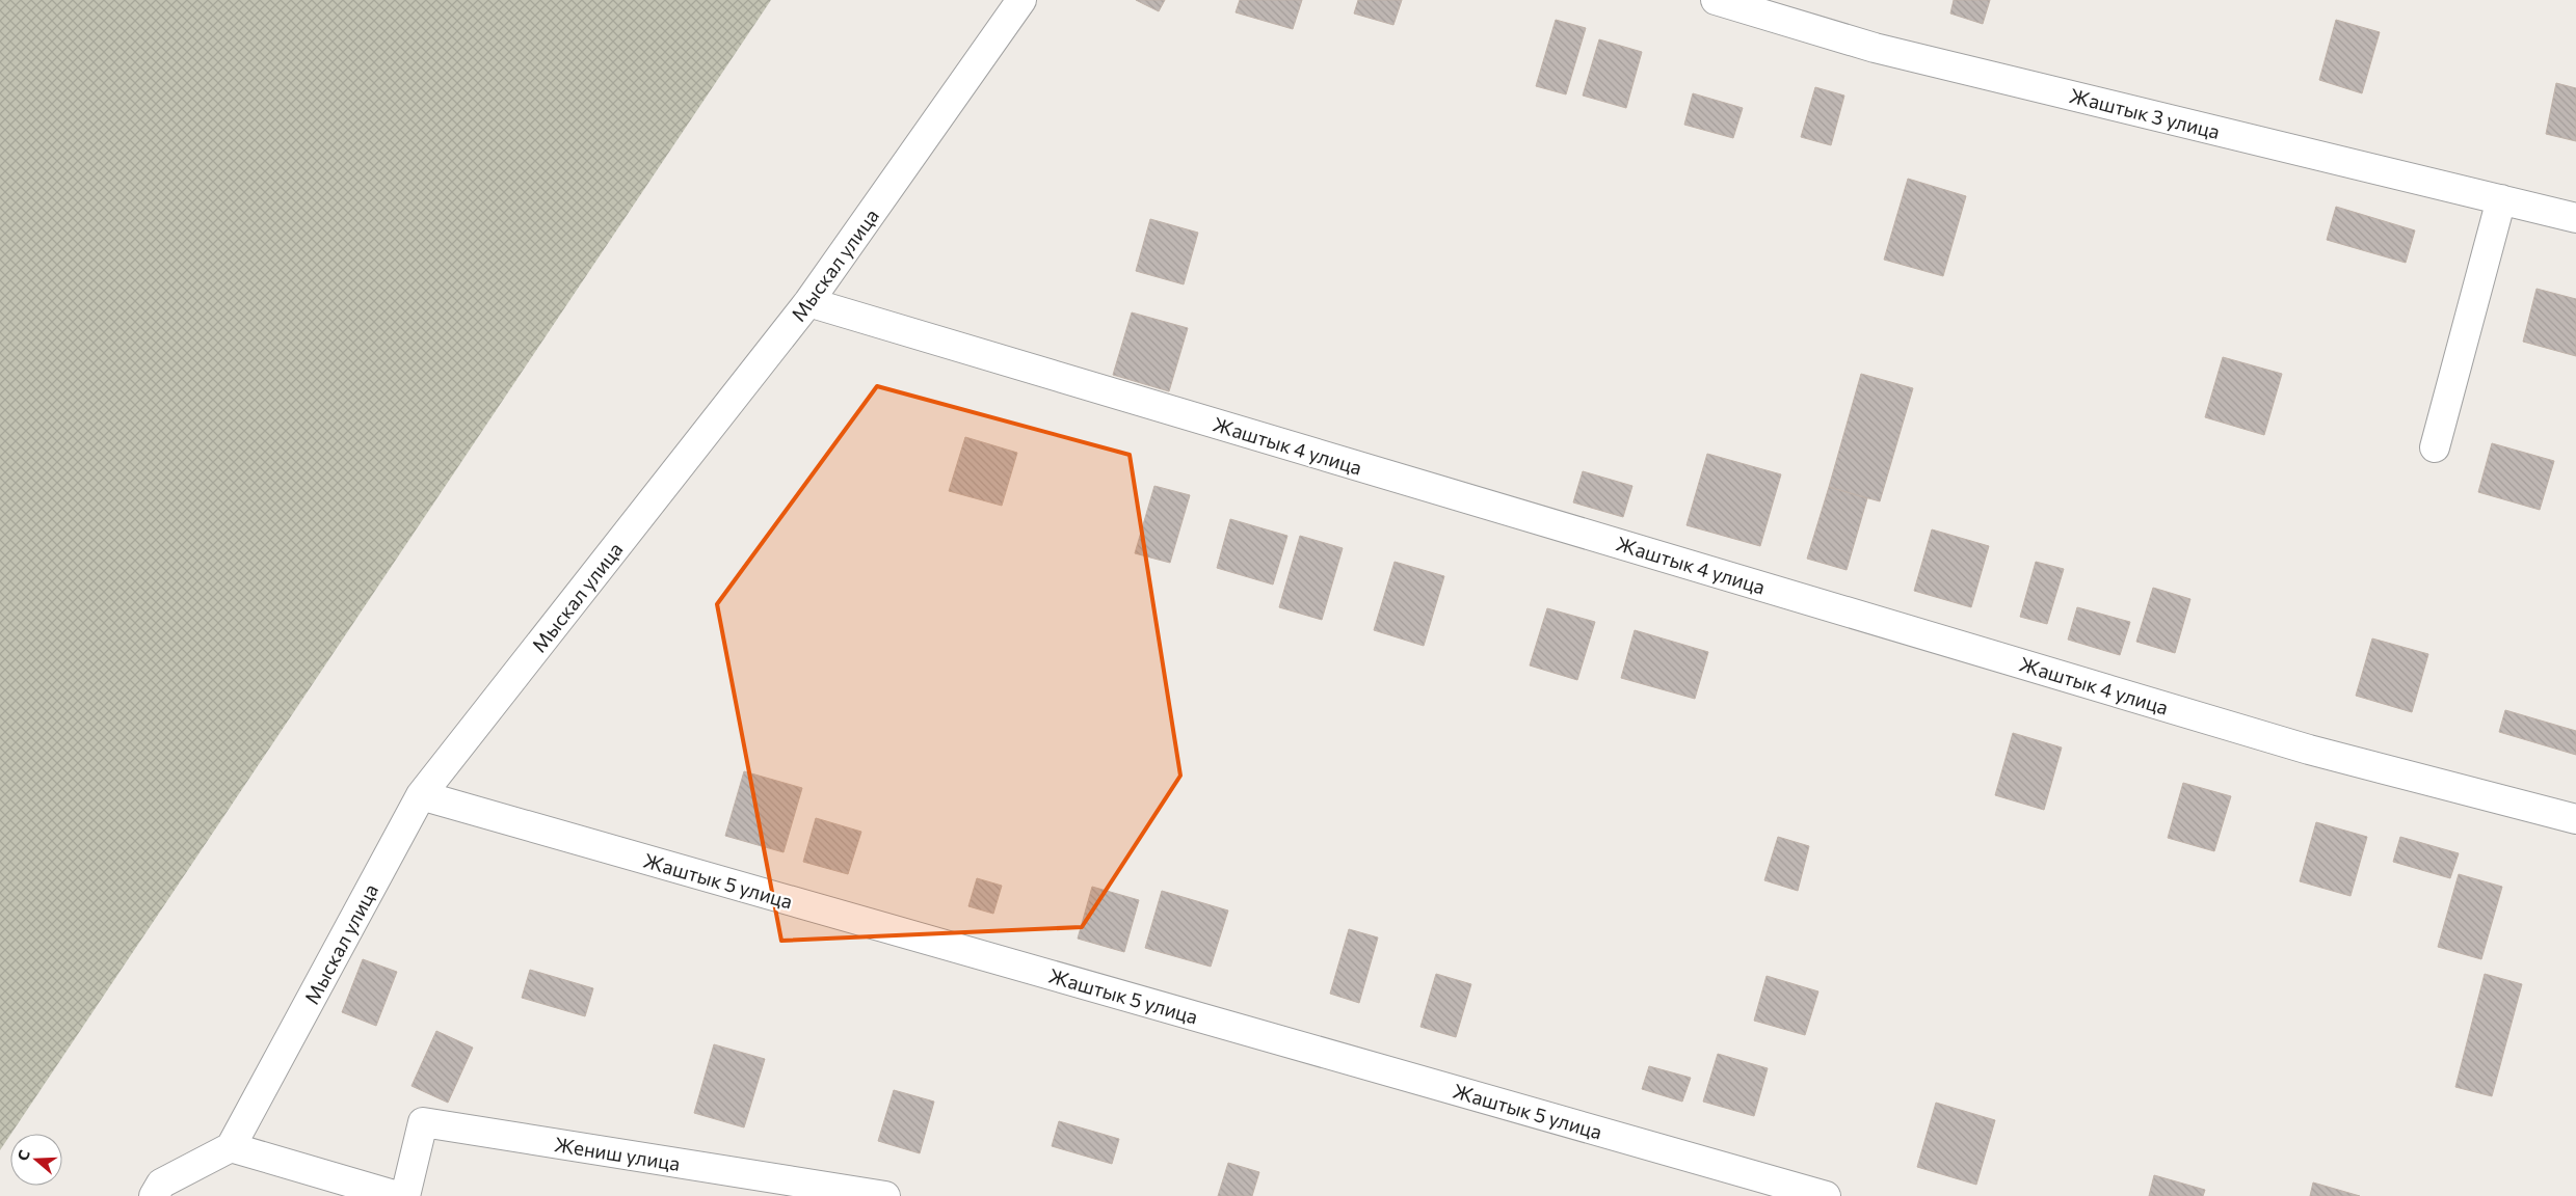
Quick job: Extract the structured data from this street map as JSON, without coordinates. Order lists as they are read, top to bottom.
{
  "streets": {
    "street": [
      "Жаштык 3 улица",
      "Мыскал улица",
      "Жаштык 4 улица",
      "Жаштык 5 улица",
      "Жениш улица"
    ]
  },
  "crossings": [
    ["Мыскал улица", "Жаштык 4 улица"],
    ["Мыскал улица", "Жаштык 5 улица"]
  ],
  "north": "left"
}
